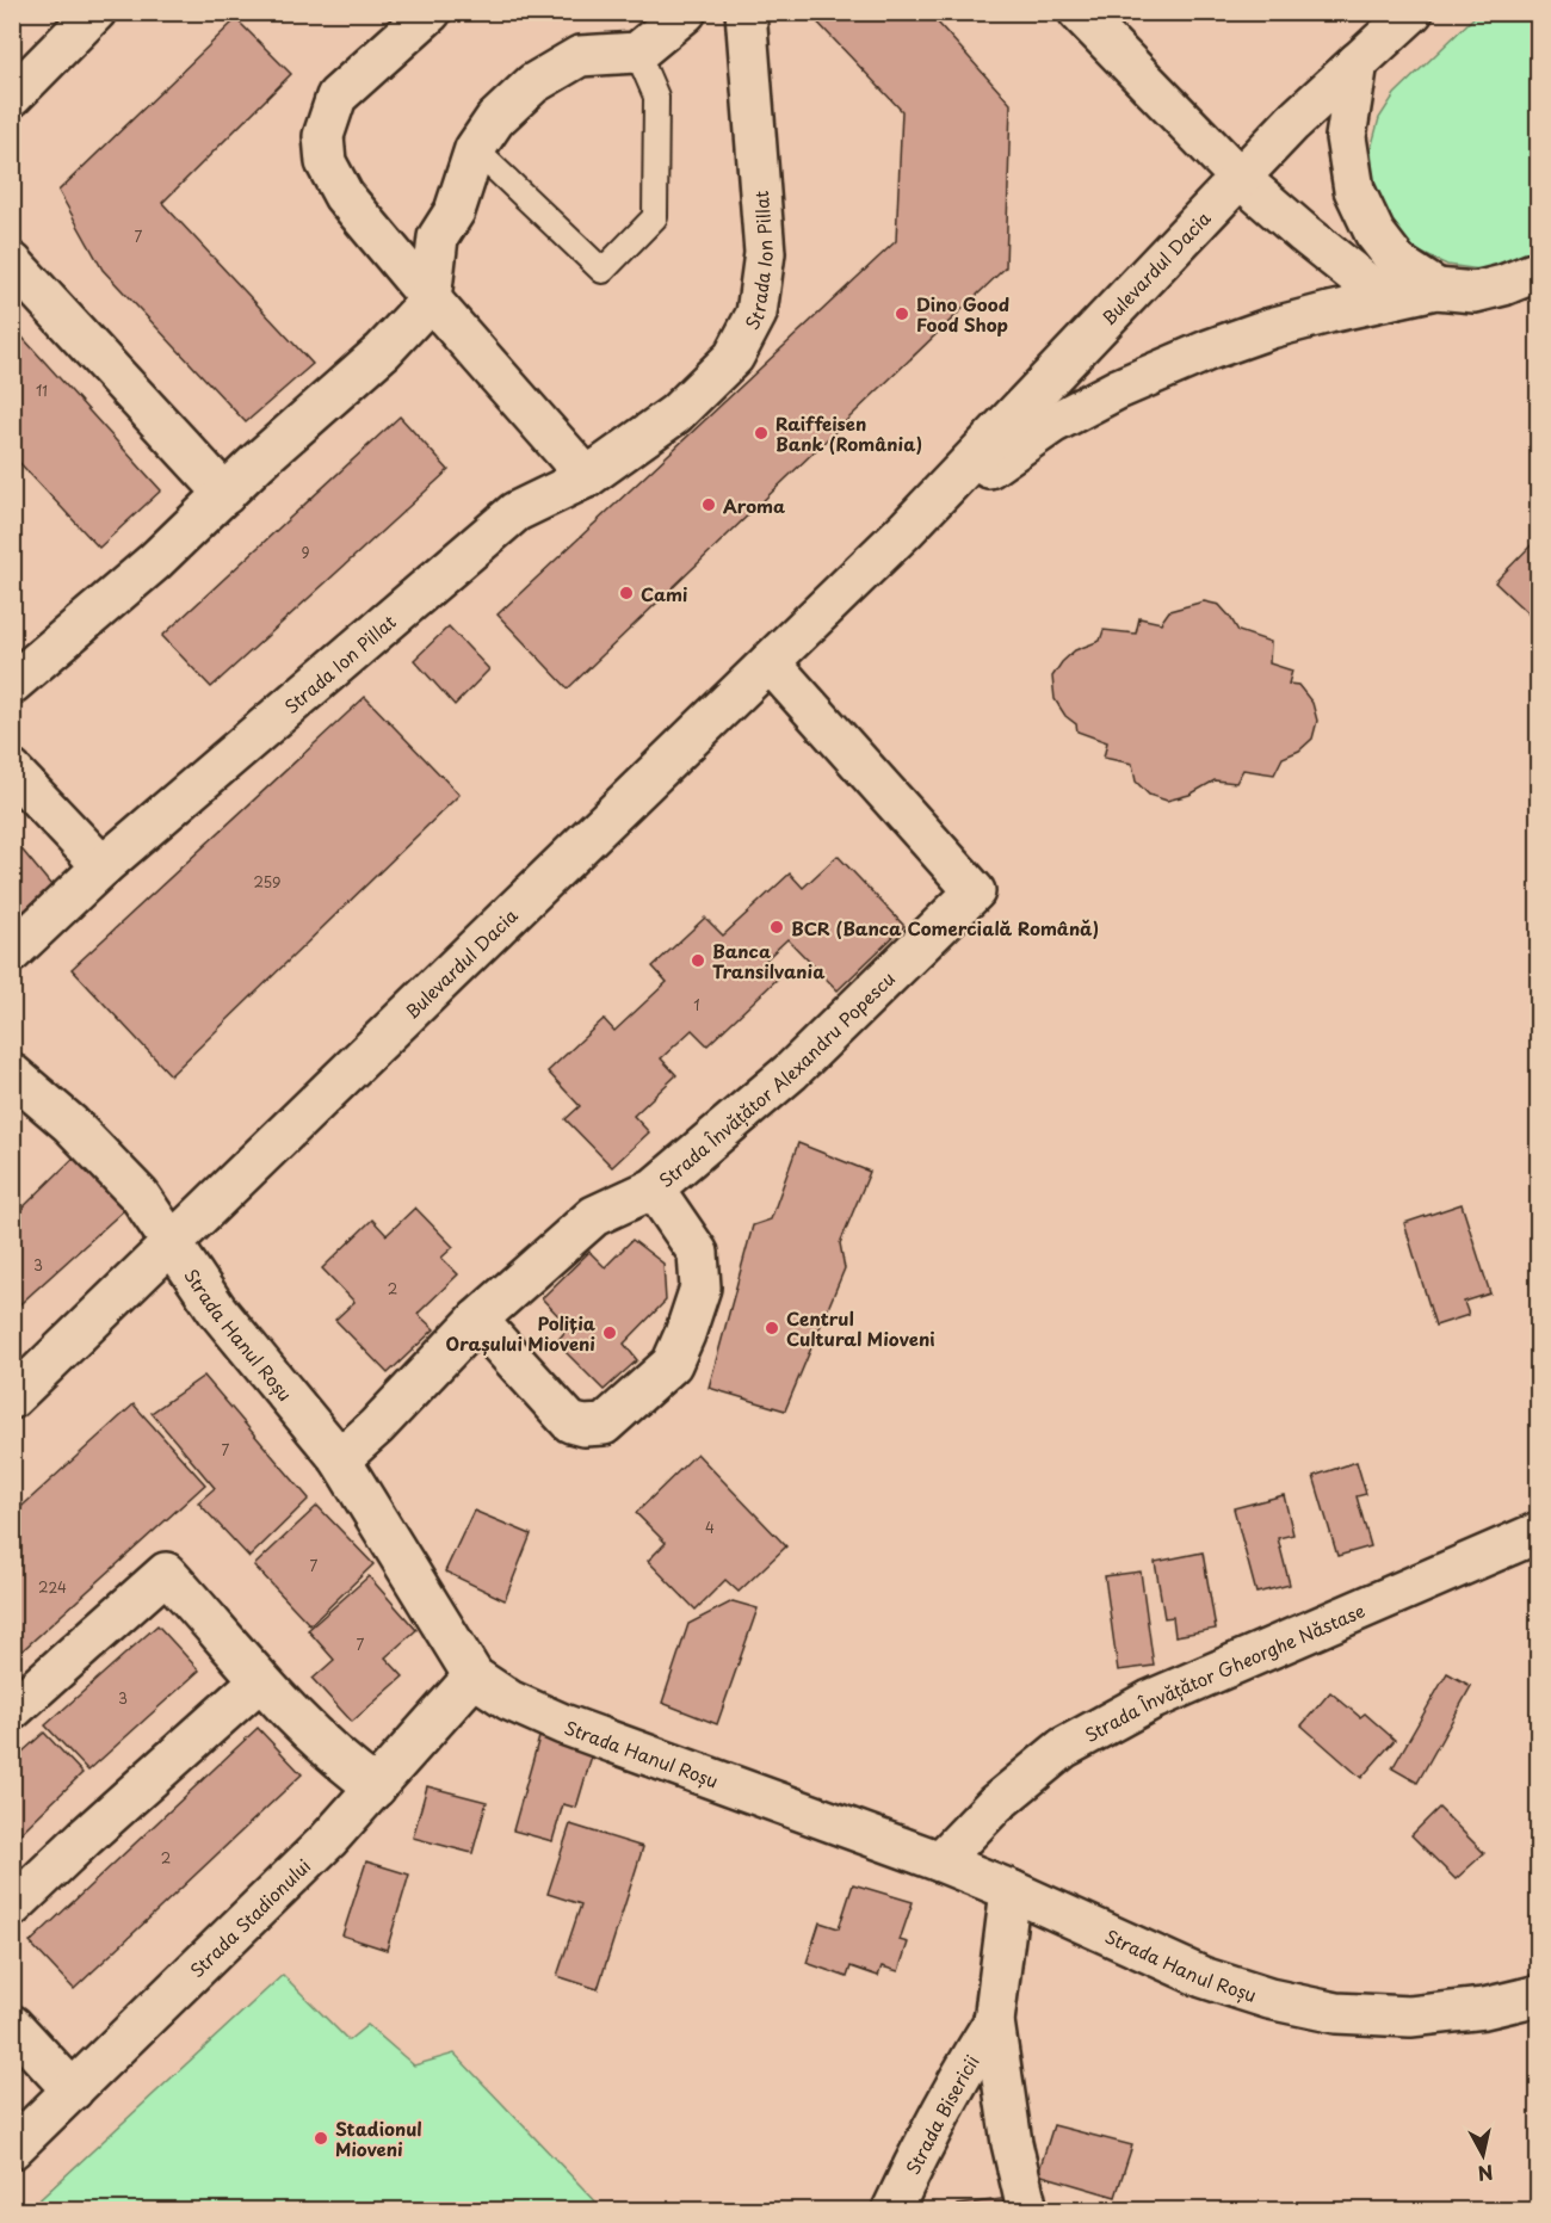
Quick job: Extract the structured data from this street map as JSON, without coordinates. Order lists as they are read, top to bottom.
{
  "streets": {
    "street": [
      "Strada Ion Pillat",
      "Bulevardul Dacia",
      "Strada Învățător Alexandru Popescu",
      "Strada Hanul Roșu",
      "Strada Învățător Gheorghe Năstase",
      "Strada Stadionului",
      "Strada Bisericii"
    ]
  },
  "crossings": [
    ["Bulevardul Dacia", "Strada Învățător Alexandru Popescu"],
    ["Bulevardul Dacia", "Strada Hanul Roșu"],
    ["Strada Învățător Alexandru Popescu", "Strada Hanul Roșu"],
    ["Strada Hanul Roșu", "Strada Învățător Gheorghe Năstase"],
    ["Strada Hanul Roșu", "Strada Stadionului"],
    ["Strada Hanul Roșu", "Strada Bisericii"]
  ],
  "places": [
    "Dino Good Food Shop",
    "Raiffeisen Bank (România)",
    "Aroma",
    "Cami",
    "BCR (Banca Comercială Română)",
    "Banca Transilvania",
    "Centrul Cultural Mioveni",
    "Poliția Orașului Mioveni",
    "Stadionul Mioveni"
  ],
  "house_numbers": [
    "7",
    "11",
    "9",
    "259",
    "1",
    "3",
    "2",
    "7",
    "4",
    "7",
    "224",
    "7",
    "3",
    "2"
  ],
  "north": "bottom"
}
